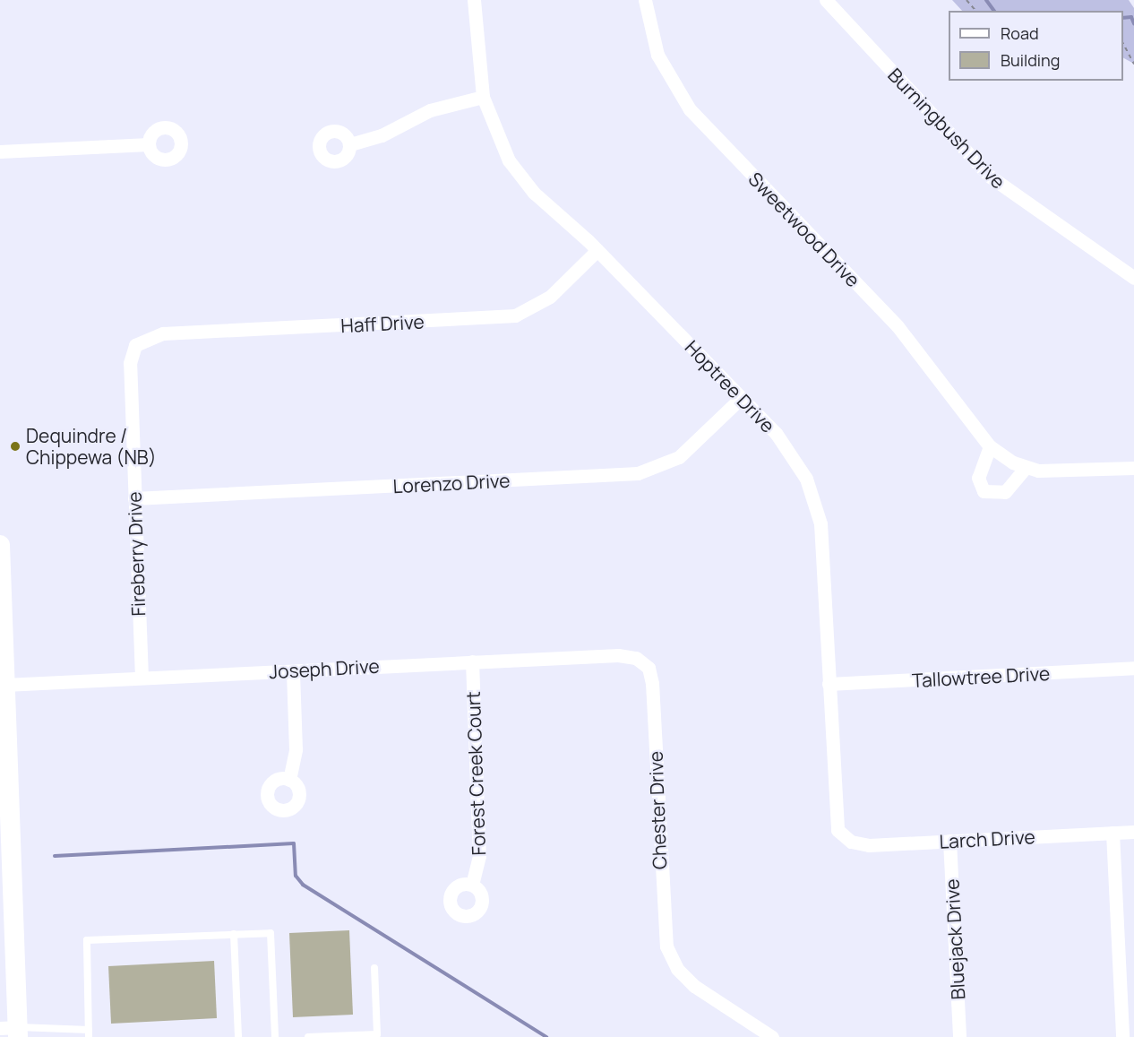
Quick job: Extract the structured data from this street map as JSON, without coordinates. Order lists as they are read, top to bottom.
{
  "streets": {
    "street": [
      "Burningbush Drive",
      "Sweetwood Drive",
      "Haff Drive",
      "Hoptree Drive",
      "Lorenzo Drive",
      "Fireberry Drive",
      "Joseph Drive",
      "Tallowtree Drive",
      "Forest Creek Court",
      "Chester Drive",
      "Larch Drive",
      "Bluejack Drive"
    ]
  },
  "crossings": [
    ["Haff Drive", "Hoptree Drive"],
    ["Haff Drive", "Fireberry Drive"],
    ["Hoptree Drive", "Lorenzo Drive"],
    ["Hoptree Drive", "Tallowtree Drive"],
    ["Hoptree Drive", "Larch Drive"],
    ["Lorenzo Drive", "Fireberry Drive"],
    ["Fireberry Drive", "Joseph Drive"],
    ["Joseph Drive", "Forest Creek Court"],
    ["Joseph Drive", "Chester Drive"],
    ["Larch Drive", "Bluejack Drive"]
  ],
  "places": ["Dequindre / Chippewa (NB)"],
  "legend": ["Road", "Building"]
}
